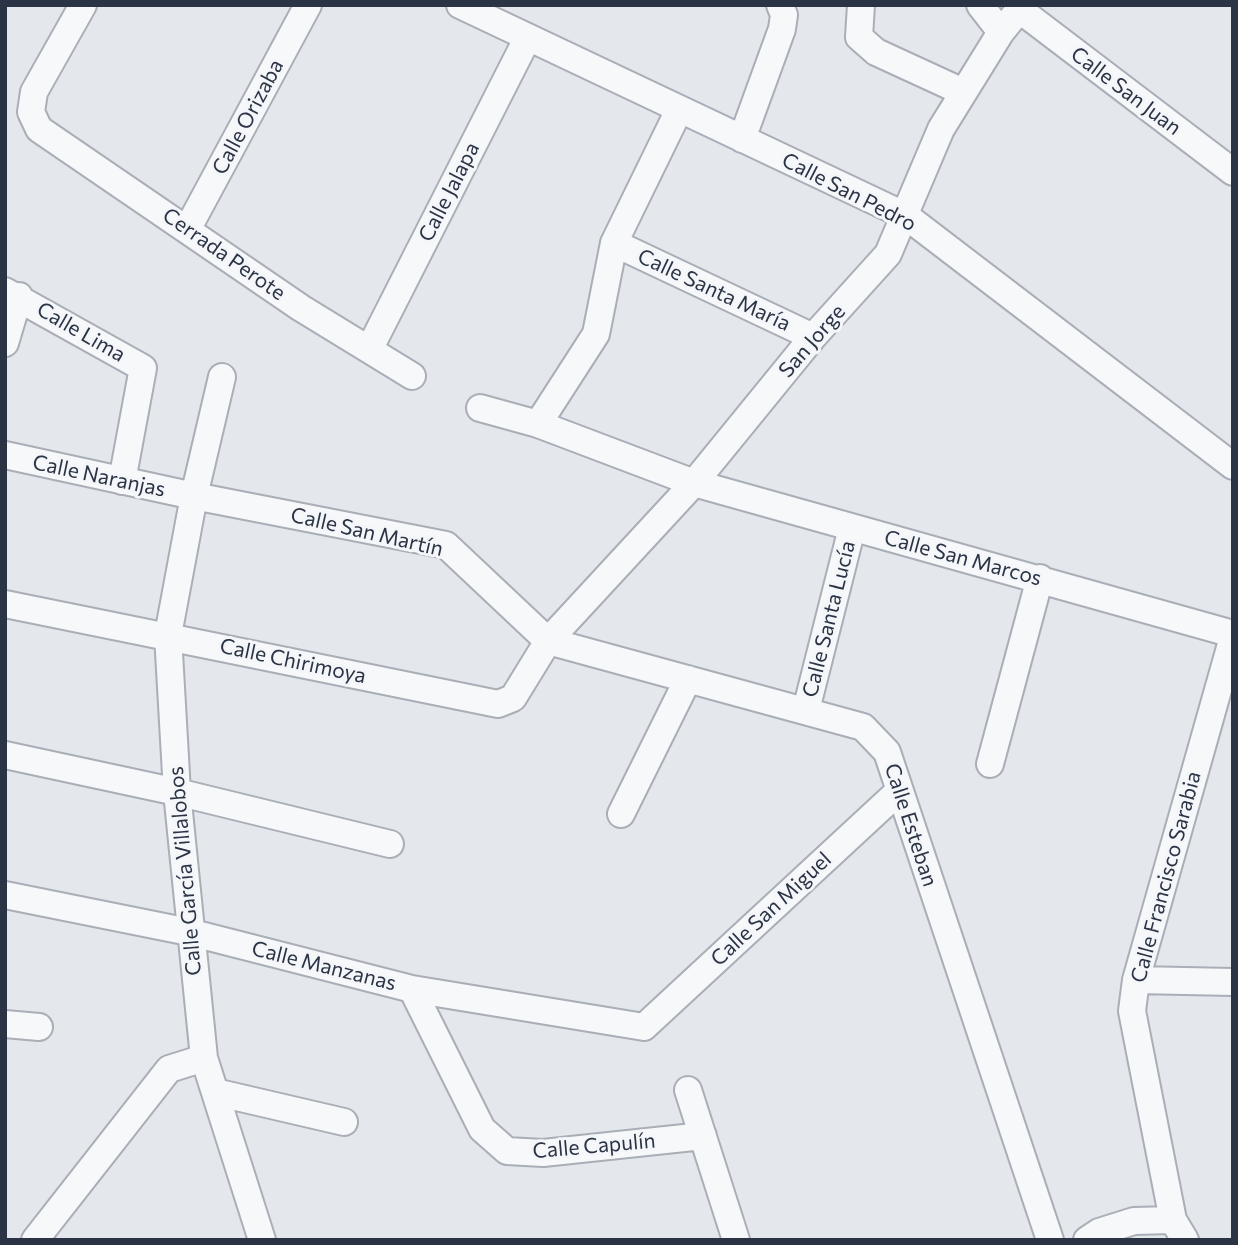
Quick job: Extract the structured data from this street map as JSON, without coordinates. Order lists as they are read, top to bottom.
{
  "streets": {
    "street": [
      "Calle San Juan",
      "Calle Orizaba",
      "Calle Jalapa",
      "Calle San Pedro",
      "Cerrada Perote",
      "Calle Santa María",
      "Calle Lima",
      "San Jorge",
      "Calle Naranjas",
      "Calle San Martín",
      "Calle San Marcos",
      "Calle Santa Lucía",
      "Calle Chirimoya",
      "Calle Esteban",
      "Calle García Villalobos",
      "Calle Francisco Sarabia",
      "Calle San Miguel",
      "Calle Manzanas",
      "Calle Capulín"
    ]
  },
  "crossings": [
    ["Calle San Juan", "San Jorge"],
    ["Calle Orizaba", "Cerrada Perote"],
    ["Calle Jalapa", "Calle San Pedro"],
    ["Calle Jalapa", "Cerrada Perote"],
    ["Calle San Pedro", "San Jorge"],
    ["Calle Santa María", "San Jorge"],
    ["Calle Lima", "Calle Naranjas"],
    ["San Jorge", "Calle San Martín"],
    ["San Jorge", "Calle San Marcos"],
    ["San Jorge", "Calle Chirimoya"],
    ["San Jorge", "Calle Esteban"],
    ["Calle Naranjas", "Calle San Martín"],
    ["Calle Naranjas", "Calle García Villalobos"],
    ["Calle San Martín", "Calle Chirimoya"],
    ["Calle San Martín", "Calle Esteban"],
    ["Calle San Martín", "Calle García Villalobos"],
    ["Calle San Marcos", "Calle Santa Lucía"],
    ["Calle San Marcos", "Calle Francisco Sarabia"],
    ["Calle Santa Lucía", "Calle Esteban"],
    ["Calle Chirimoya", "Calle Esteban"],
    ["Calle Chirimoya", "Calle García Villalobos"],
    ["Calle Esteban", "Calle San Miguel"],
    ["Calle García Villalobos", "Calle Manzanas"],
    ["Calle San Miguel", "Calle Manzanas"],
    ["Calle Manzanas", "Calle Capulín"]
  ]
}
